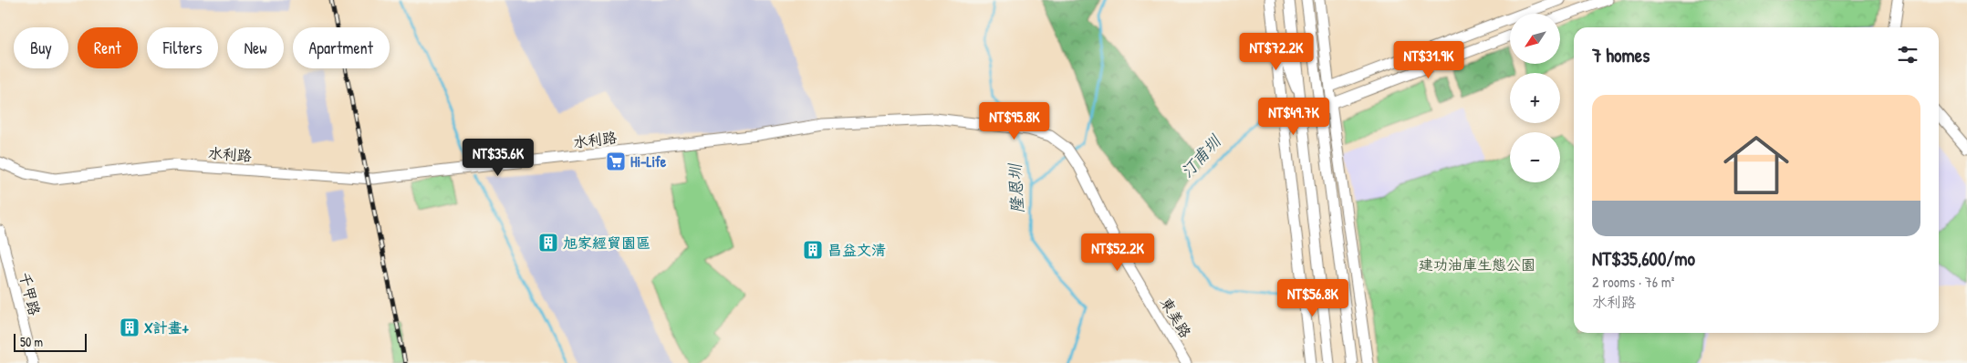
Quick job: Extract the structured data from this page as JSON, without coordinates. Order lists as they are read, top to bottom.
{
  "streets": {
    "street": ["水利路", "千甲路", "東美路"]
  },
  "crossings": [
    ["水利路", "東美路"]
  ],
  "water": ["汀甫圳", "隆恩圳"],
  "parks": ["建功油庫生態公園"],
  "places": {
    "supermarket": ["Hi-Life"],
    "building": ["旭家經貿園區", "昌益文清", "X計畫+"]
  },
  "scale_bar": "50 m",
  "north": "bottom left",
  "page": {
    "map_buttons": ["+", "−"],
    "chip": [
      "Buy",
      "Rent",
      "Filters",
      "New",
      "Apartment"
    ],
    "heading": "7 homes",
    "price": [
      "NT$72.2K",
      "NT$31.9K",
      "NT$49.7K",
      "NT$95.8K",
      "NT$35.6K",
      "NT$52.2K",
      "NT$56.8K"
    ],
    "list": [
      {
        "name": "NT$35,600/mo",
        "note": "2 rooms · 76 m² · 水利路"
      }
    ],
    "scale": "50 m"
  }
}
